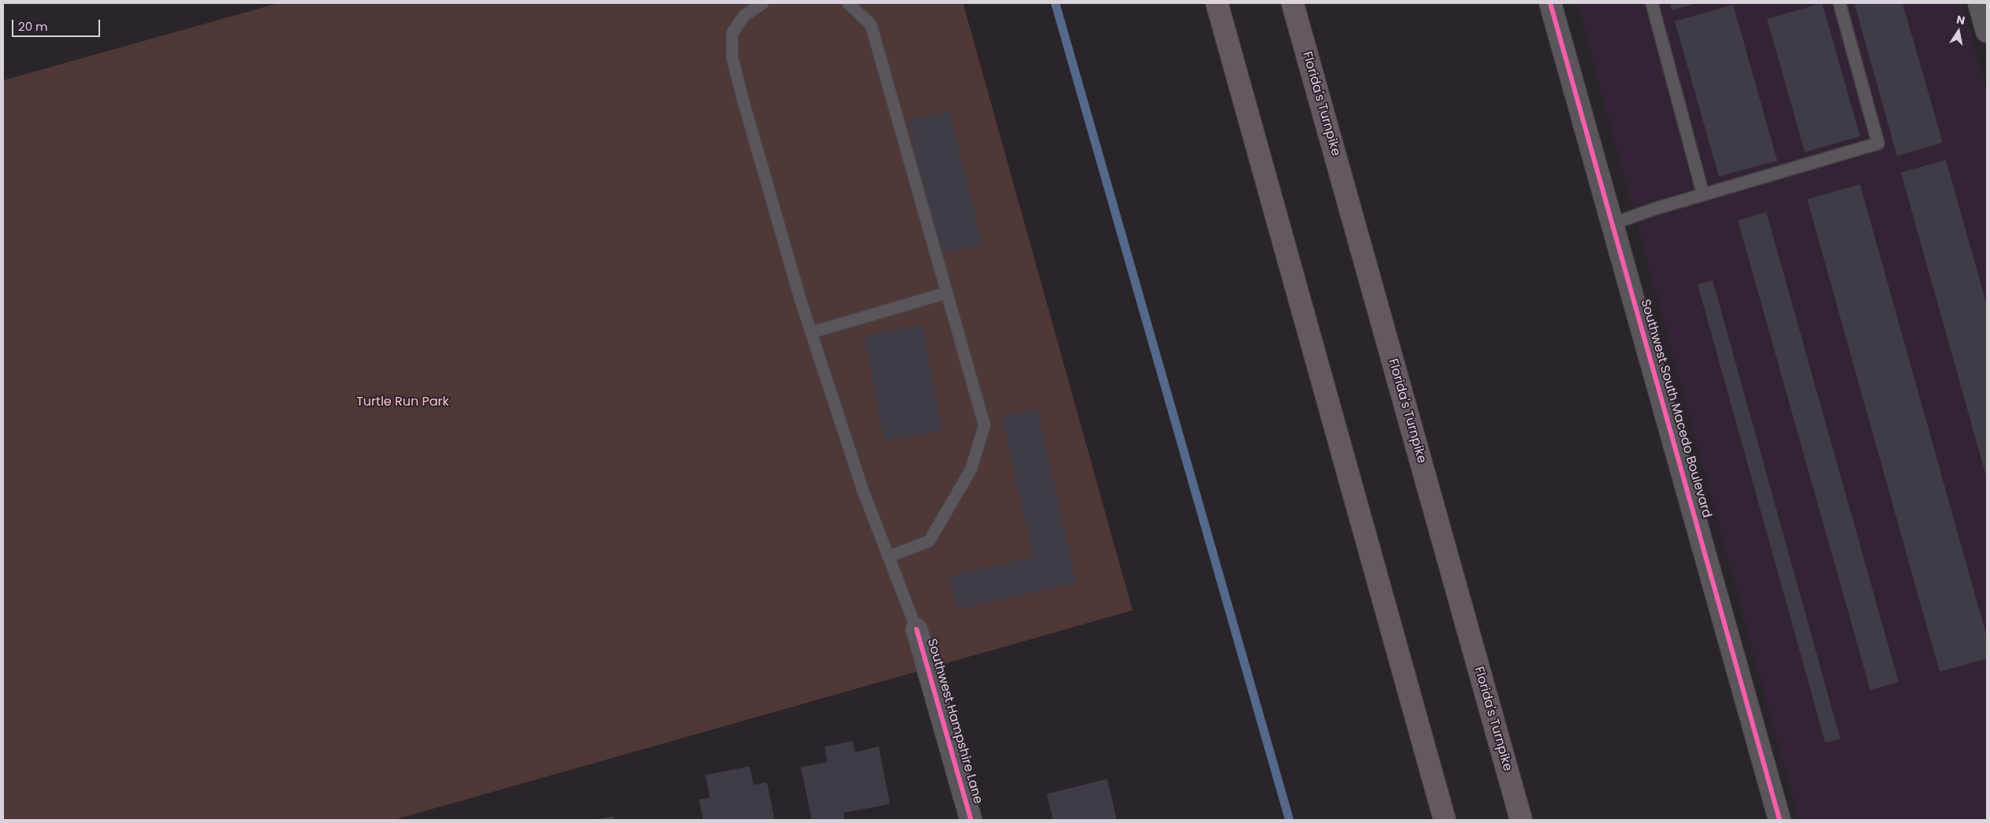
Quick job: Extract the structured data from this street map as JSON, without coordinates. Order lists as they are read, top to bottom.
{
  "streets": {
    "highway": ["Florida's Turnpike"],
    "street": ["Southwest South Macedo Boulevard", "Southwest Hampshire Lane"]
  },
  "parks": ["Turtle Run Park"],
  "scale_bar": "20 m",
  "north": "top"
}
